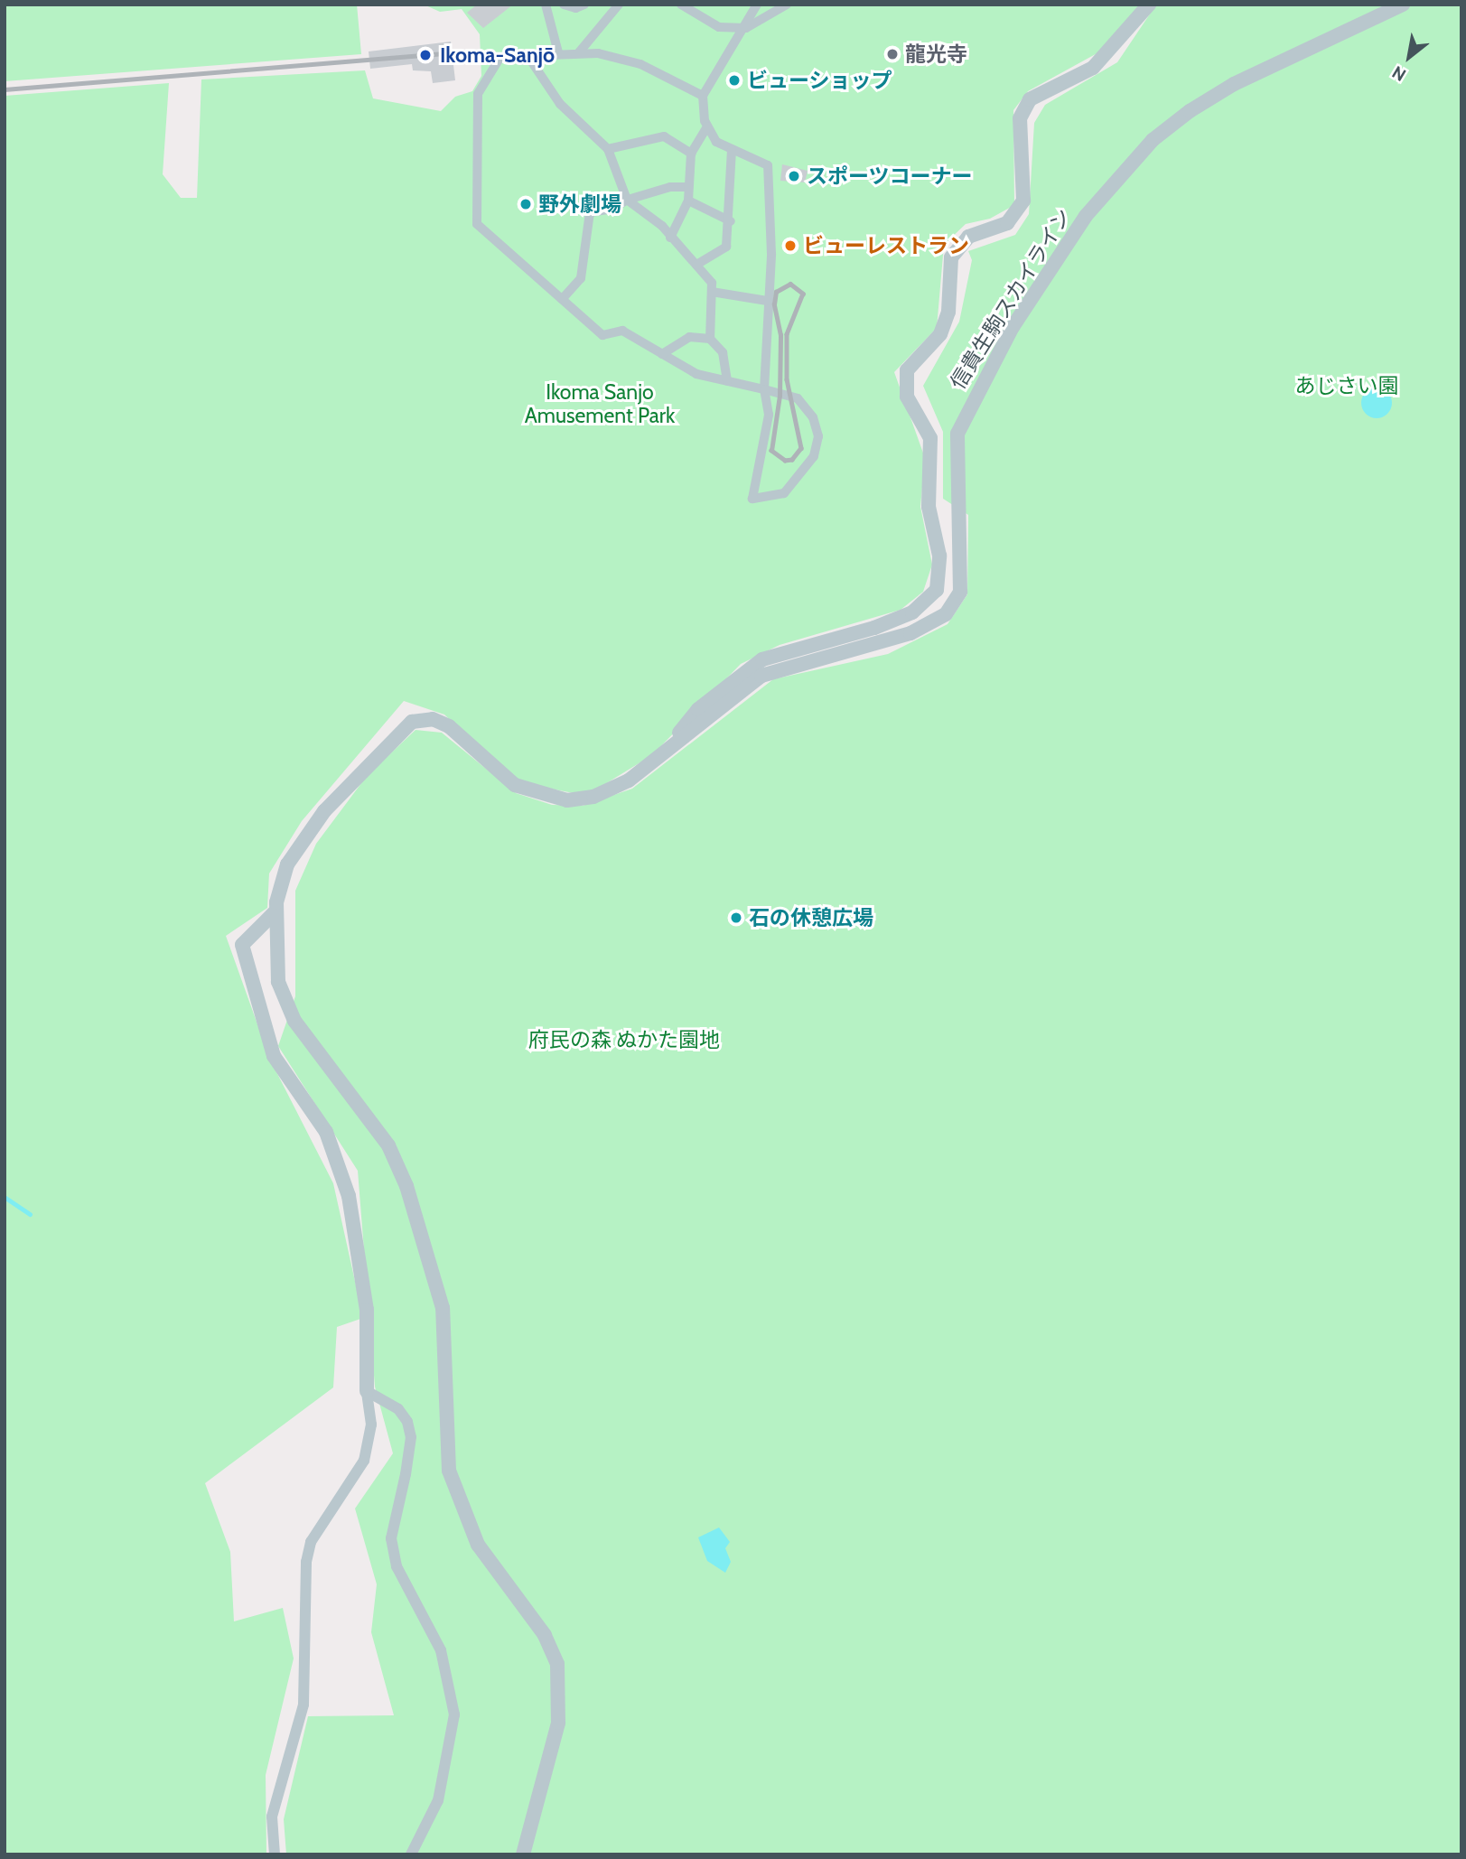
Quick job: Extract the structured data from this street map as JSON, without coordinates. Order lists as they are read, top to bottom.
{
  "streets": {
    "street": ["信貴生駒スカイライン"]
  },
  "parks": ["あじさい園", "Ikoma Sanjo Amusement Park", "府民の森 ぬかた園地"],
  "places": [
    "龍光寺",
    "Ikoma-Sanjō",
    "ビューショップ",
    "スポーツコーナー",
    "野外劇場",
    "ビューレストラン",
    "石の休憩広場"
  ],
  "north": "bottom left"
}
